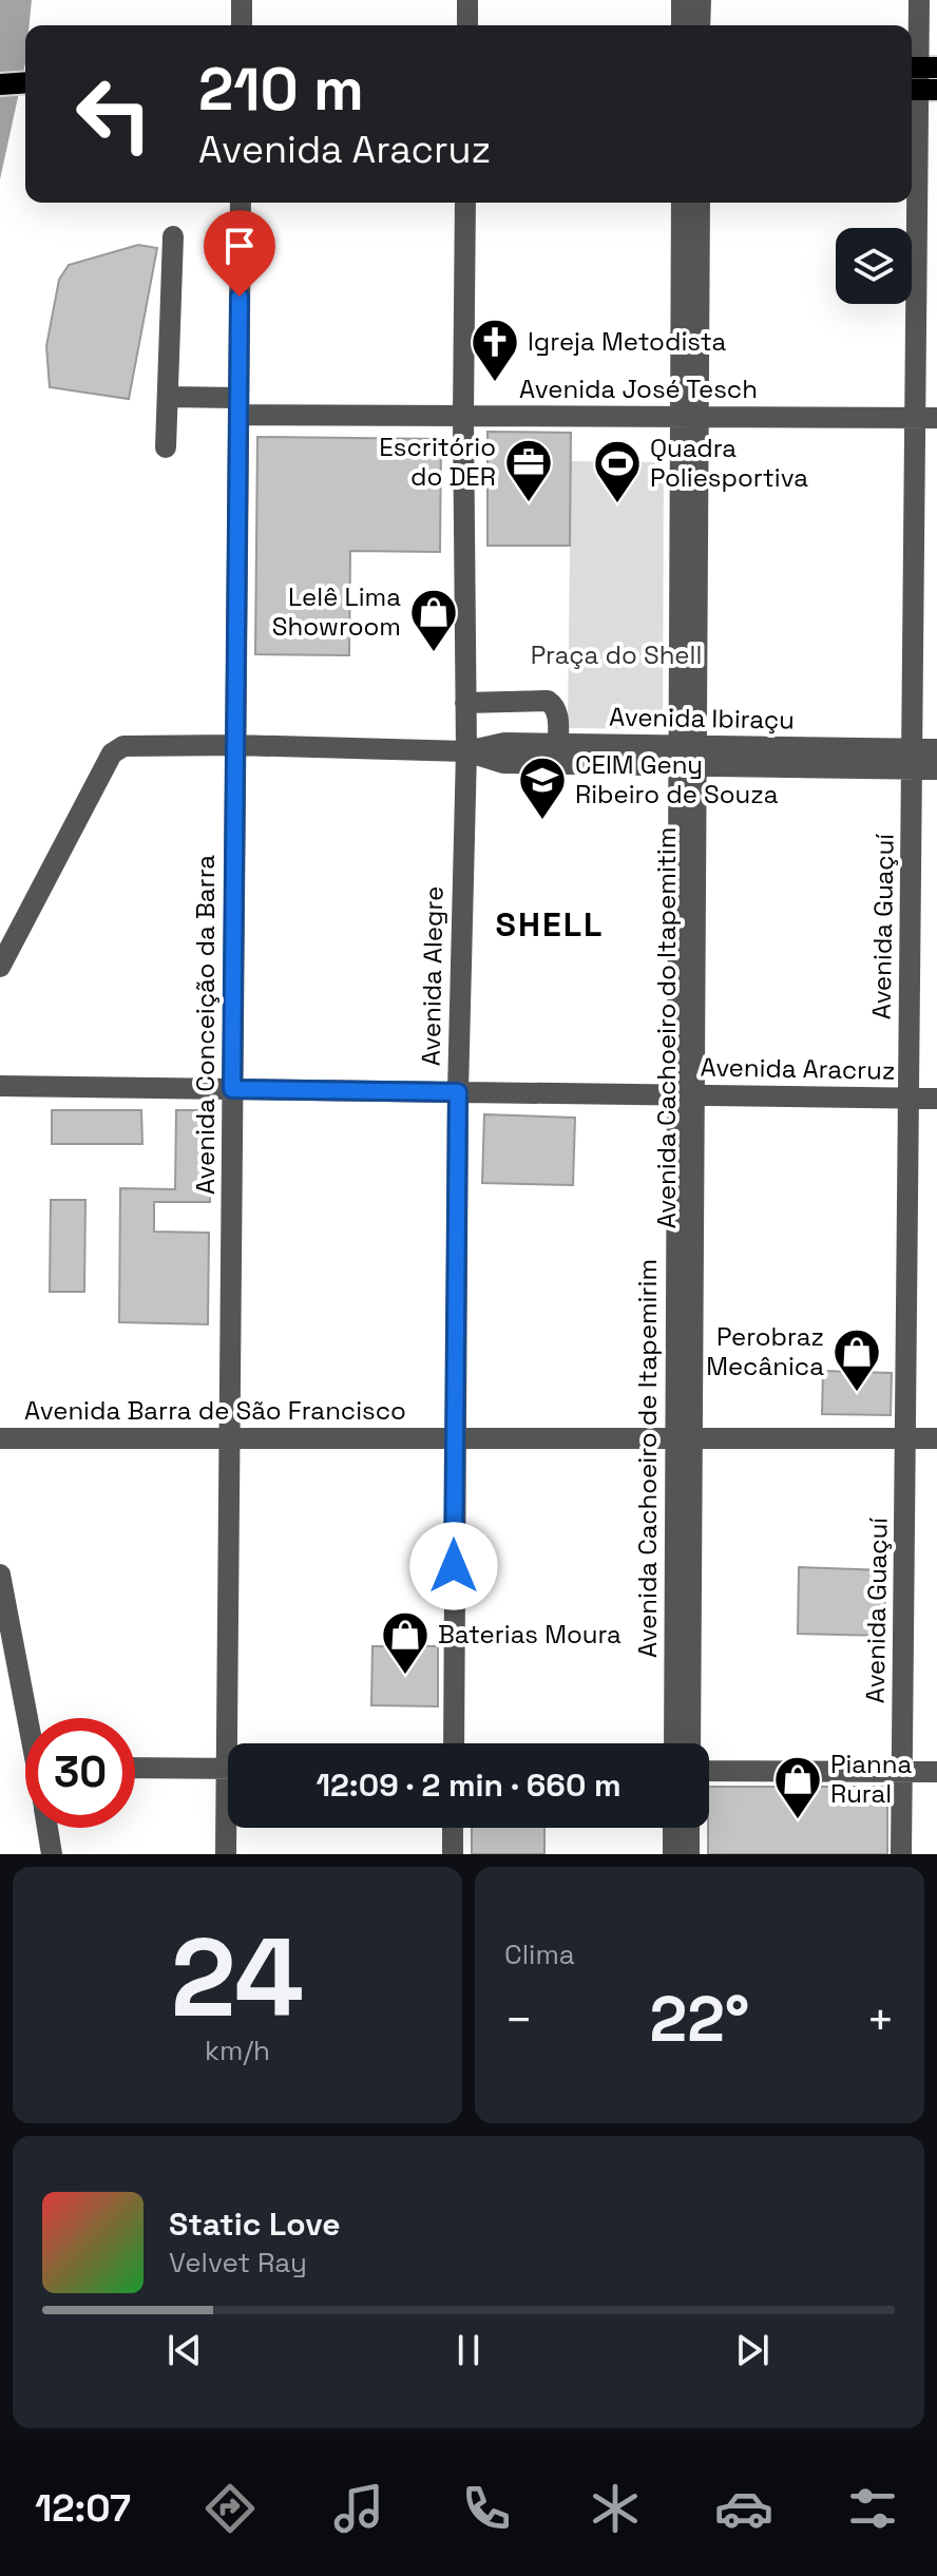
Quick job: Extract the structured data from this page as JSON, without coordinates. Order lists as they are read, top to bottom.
{
  "streets": {
    "street": [
      "Avenida José Tesch",
      "Avenida Ibiraçu",
      "Avenida Guaçuí",
      "Avenida Alegre",
      "Avenida Conceição da Barra",
      "Avenida Aracruz",
      "Avenida Barra de São Francisco",
      "Avenida Cachoeiro de Itapemirim"
    ]
  },
  "crossings": [
    ["Avenida José Tesch", "Avenida Guaçuí"],
    ["Avenida José Tesch", "Avenida Alegre"],
    ["Avenida José Tesch", "Avenida Conceição da Barra"],
    ["Avenida José Tesch", "Avenida Cachoeiro de Itapemirim"],
    ["Avenida Ibiraçu", "Avenida Guaçuí"],
    ["Avenida Ibiraçu", "Avenida Alegre"],
    ["Avenida Ibiraçu", "Avenida Conceição da Barra"],
    ["Avenida Ibiraçu", "Avenida Cachoeiro de Itapemirim"],
    ["Avenida Guaçuí", "Avenida Aracruz"],
    ["Avenida Guaçuí", "Avenida Barra de São Francisco"],
    ["Avenida Alegre", "Avenida Aracruz"],
    ["Avenida Alegre", "Avenida Barra de São Francisco"],
    ["Avenida Conceição da Barra", "Avenida Aracruz"],
    ["Avenida Conceição da Barra", "Avenida Barra de São Francisco"],
    ["Avenida Aracruz", "Avenida Cachoeiro de Itapemirim"],
    ["Avenida Barra de São Francisco", "Avenida Cachoeiro de Itapemirim"]
  ],
  "districts": ["SHELL"],
  "parks": ["Praça do Shell"],
  "places": {
    "church": ["Igreja Metodista"],
    "office": ["Escritório do DER"],
    "sports": ["Quadra Poliesportiva"],
    "shop": [
      "Lelê Lima Showroom",
      "Perobraz Mecânica",
      "Baterias Moura",
      "Pianna Rural"
    ],
    "school or university": ["CEIM Geny Ribeiro de Souza"]
  },
  "page": {
    "turn": ["210 m", "Avenida Aracruz"],
    "limit": "30",
    "trip": "12:09 · 2 min · 660 m",
    "tile": [
      ["24", "km/h"],
      "Clima"
    ],
    "heat": ["−", "22°", "+"],
    "song": ["Static Love", "Velvet Ray"],
    "tabs": "12:07"
  }
}
